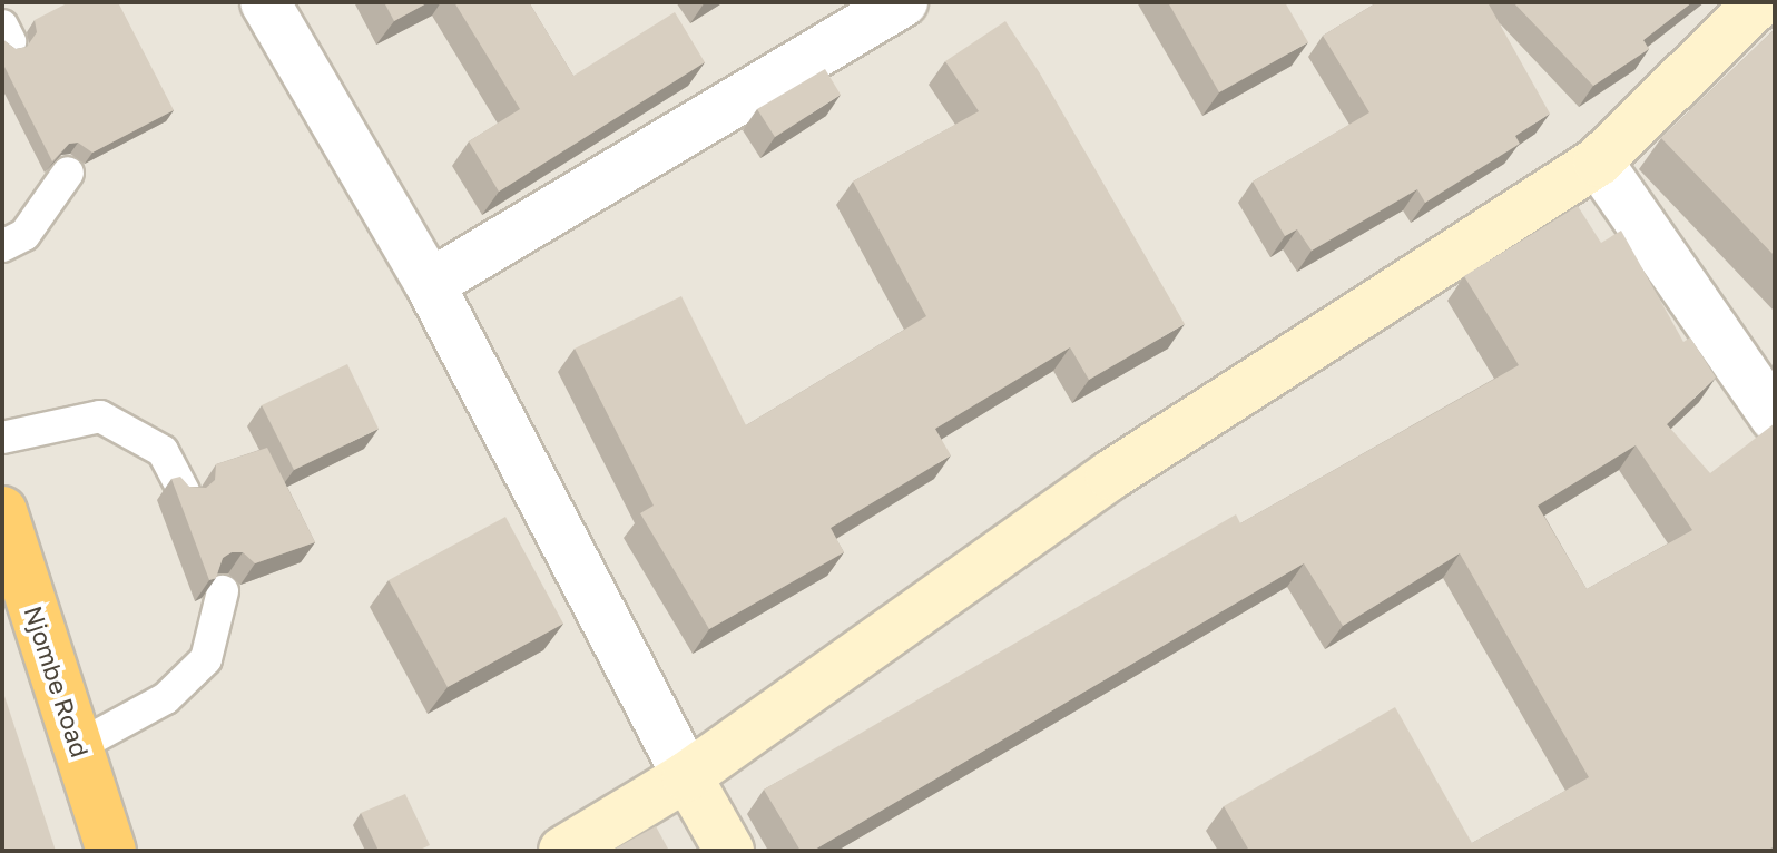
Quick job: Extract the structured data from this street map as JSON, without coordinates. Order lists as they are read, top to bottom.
{
  "streets": {
    "highway": ["Njombe Road"]
  }
}
